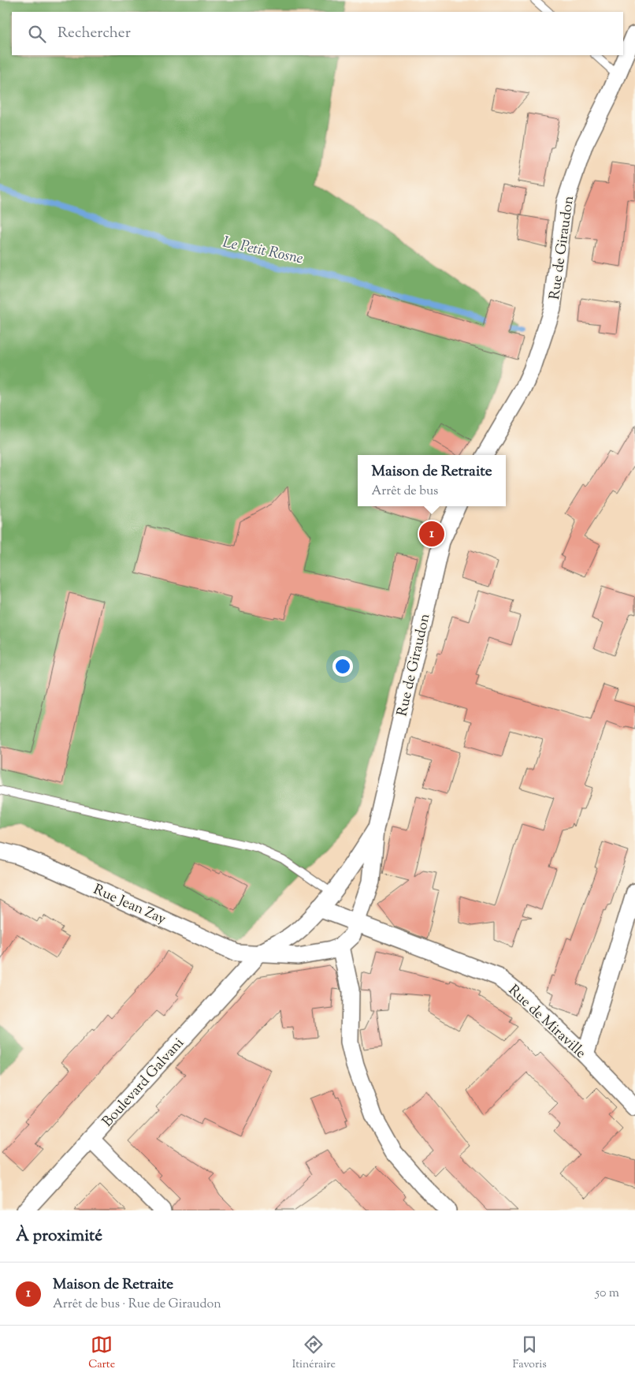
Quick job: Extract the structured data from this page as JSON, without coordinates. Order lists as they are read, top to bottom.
{
  "streets": {
    "street": [
      "Rue de Giraudon",
      "Rue Jean Zay",
      "Rue de Miraville",
      "Boulevard Galvani"
    ]
  },
  "crossings": [
    ["Rue de Giraudon", "Rue Jean Zay"],
    ["Rue de Giraudon", "Rue de Miraville"],
    ["Rue de Giraudon", "Boulevard Galvani"],
    ["Rue Jean Zay", "Boulevard Galvani"]
  ],
  "water": ["Le Petit Rosne"],
  "page": {
    "search": "Rechercher",
    "popup": ["Maison de Retraite", "Arrêt de bus"],
    "pins": "1",
    "heading": "À proximité",
    "list": [
      {
        "mark": "1",
        "name": "Maison de Retraite",
        "note": "Arrêt de bus · Rue de Giraudon",
        "value": "50 m"
      }
    ],
    "nav": ["Carte", "Itinéraire", "Favoris"]
  }
}
